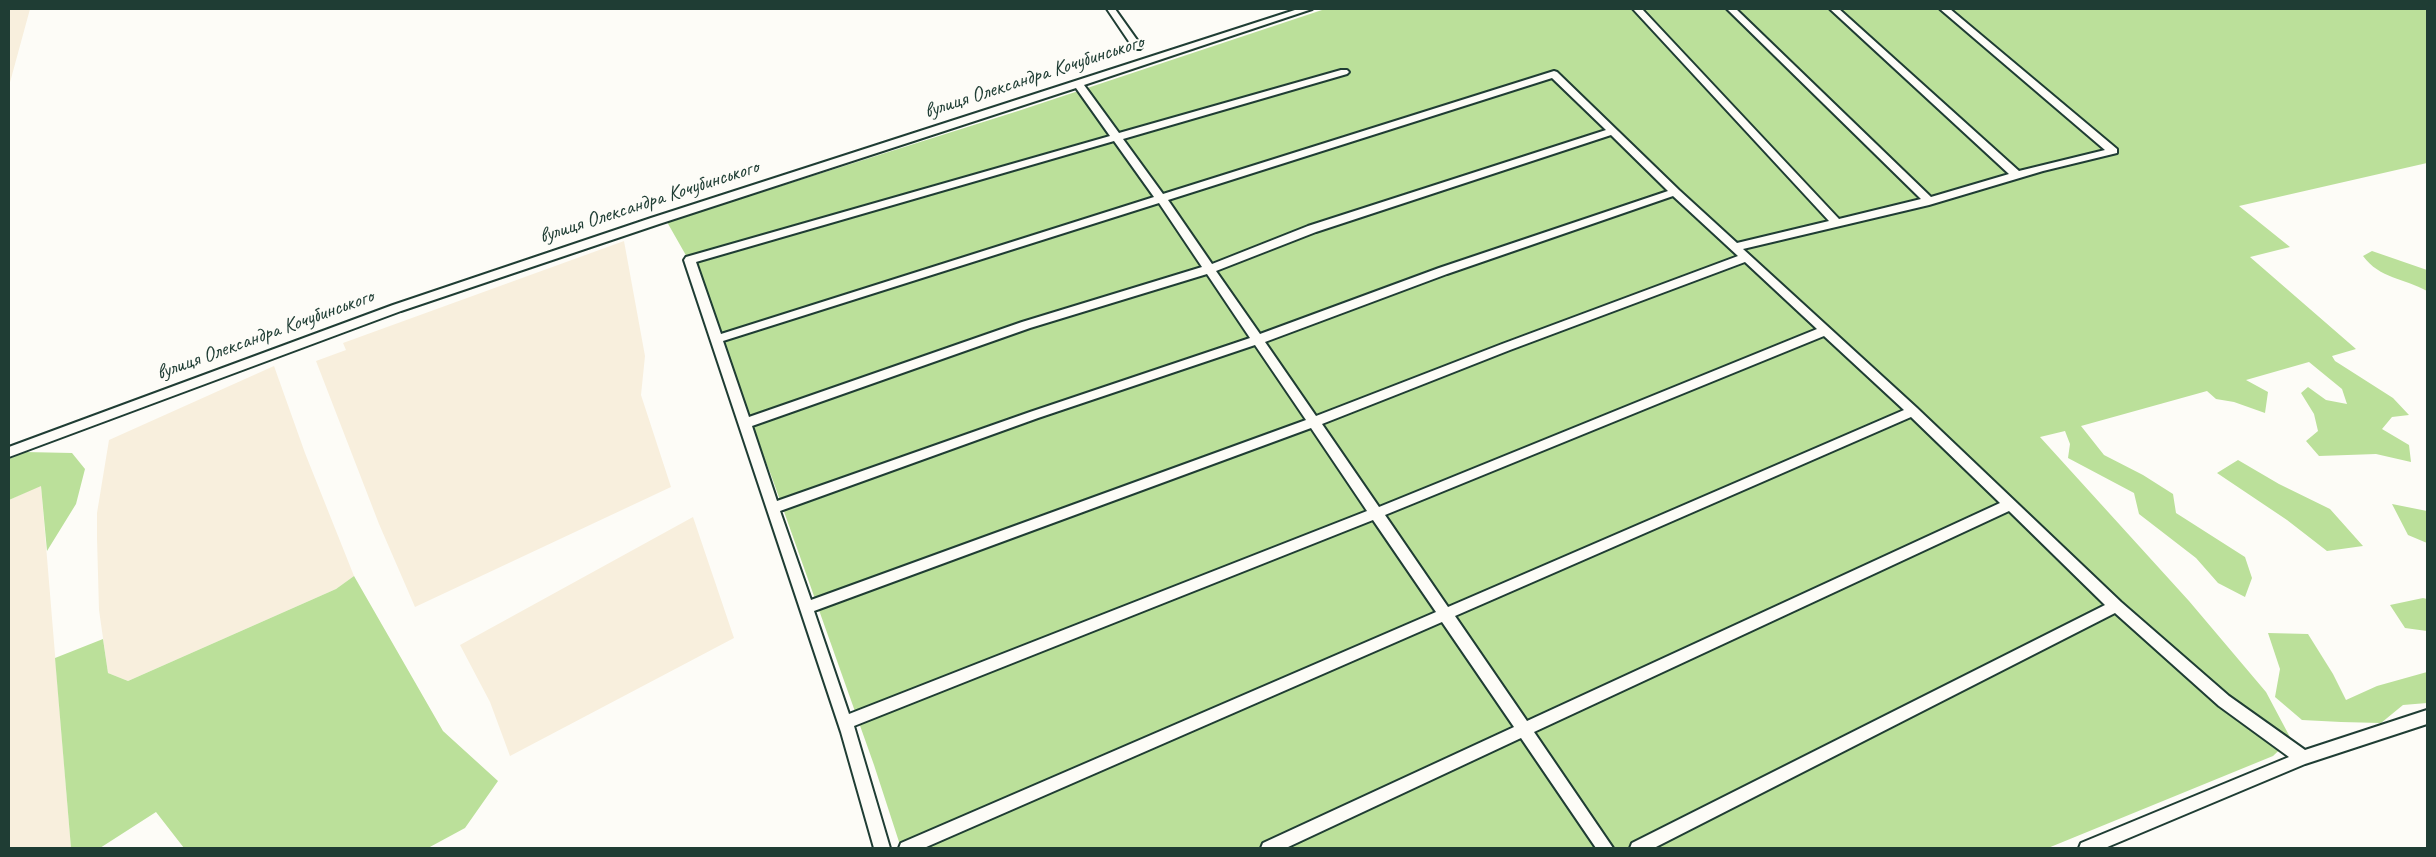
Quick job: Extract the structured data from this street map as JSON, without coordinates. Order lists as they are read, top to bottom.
{
  "streets": {
    "street": ["вулиця Олександра Кочубинського"]
  }
}
